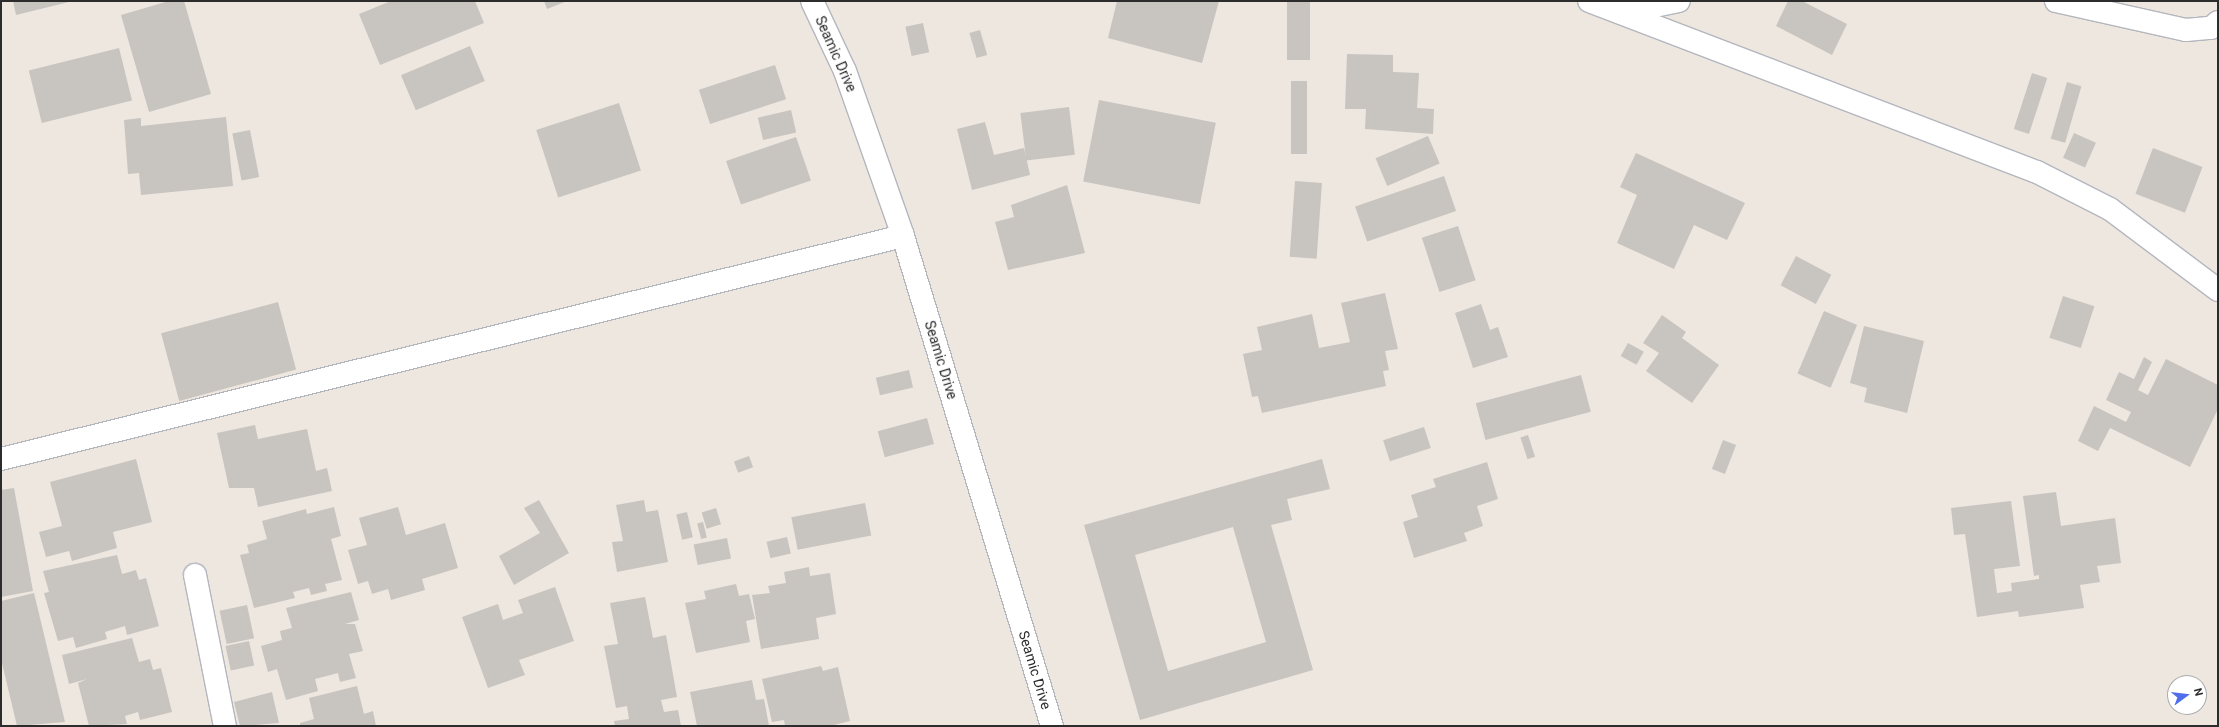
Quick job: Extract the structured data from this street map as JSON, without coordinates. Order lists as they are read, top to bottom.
{
  "streets": {
    "street": ["Seamic Drive"]
  },
  "north": "right"
}
